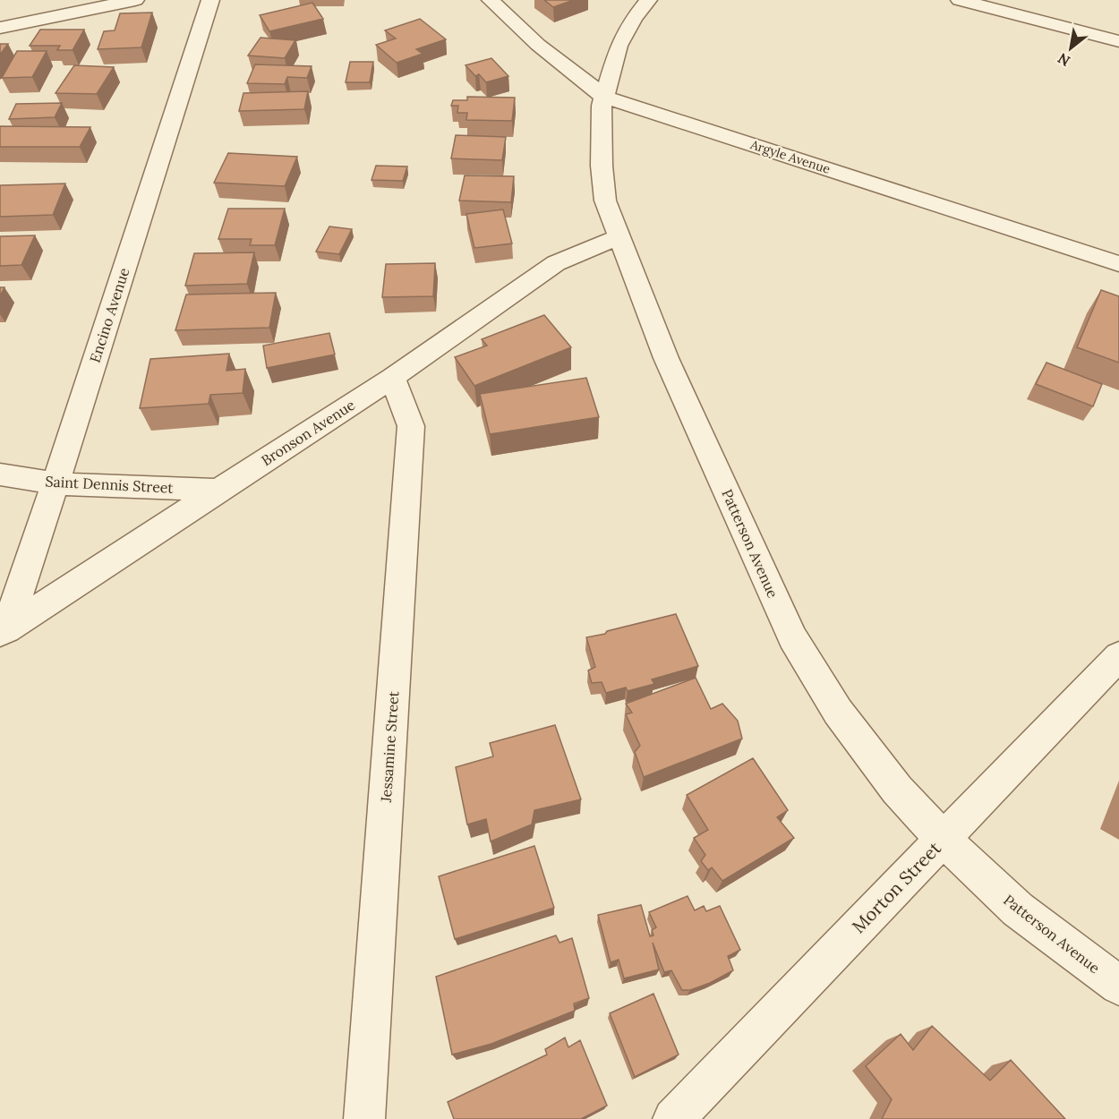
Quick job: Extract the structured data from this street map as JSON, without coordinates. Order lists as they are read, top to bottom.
{
  "streets": {
    "street": [
      "Argyle Avenue",
      "Encino Avenue",
      "Bronson Avenue",
      "Saint Dennis Street",
      "Patterson Avenue",
      "Jessamine Street",
      "Morton Street"
    ]
  },
  "crossings": [
    ["Argyle Avenue", "Patterson Avenue"],
    ["Encino Avenue", "Bronson Avenue"],
    ["Encino Avenue", "Saint Dennis Street"],
    ["Bronson Avenue", "Saint Dennis Street"],
    ["Bronson Avenue", "Patterson Avenue"],
    ["Bronson Avenue", "Jessamine Street"],
    ["Patterson Avenue", "Morton Street"]
  ],
  "north": "bottom left"
}
